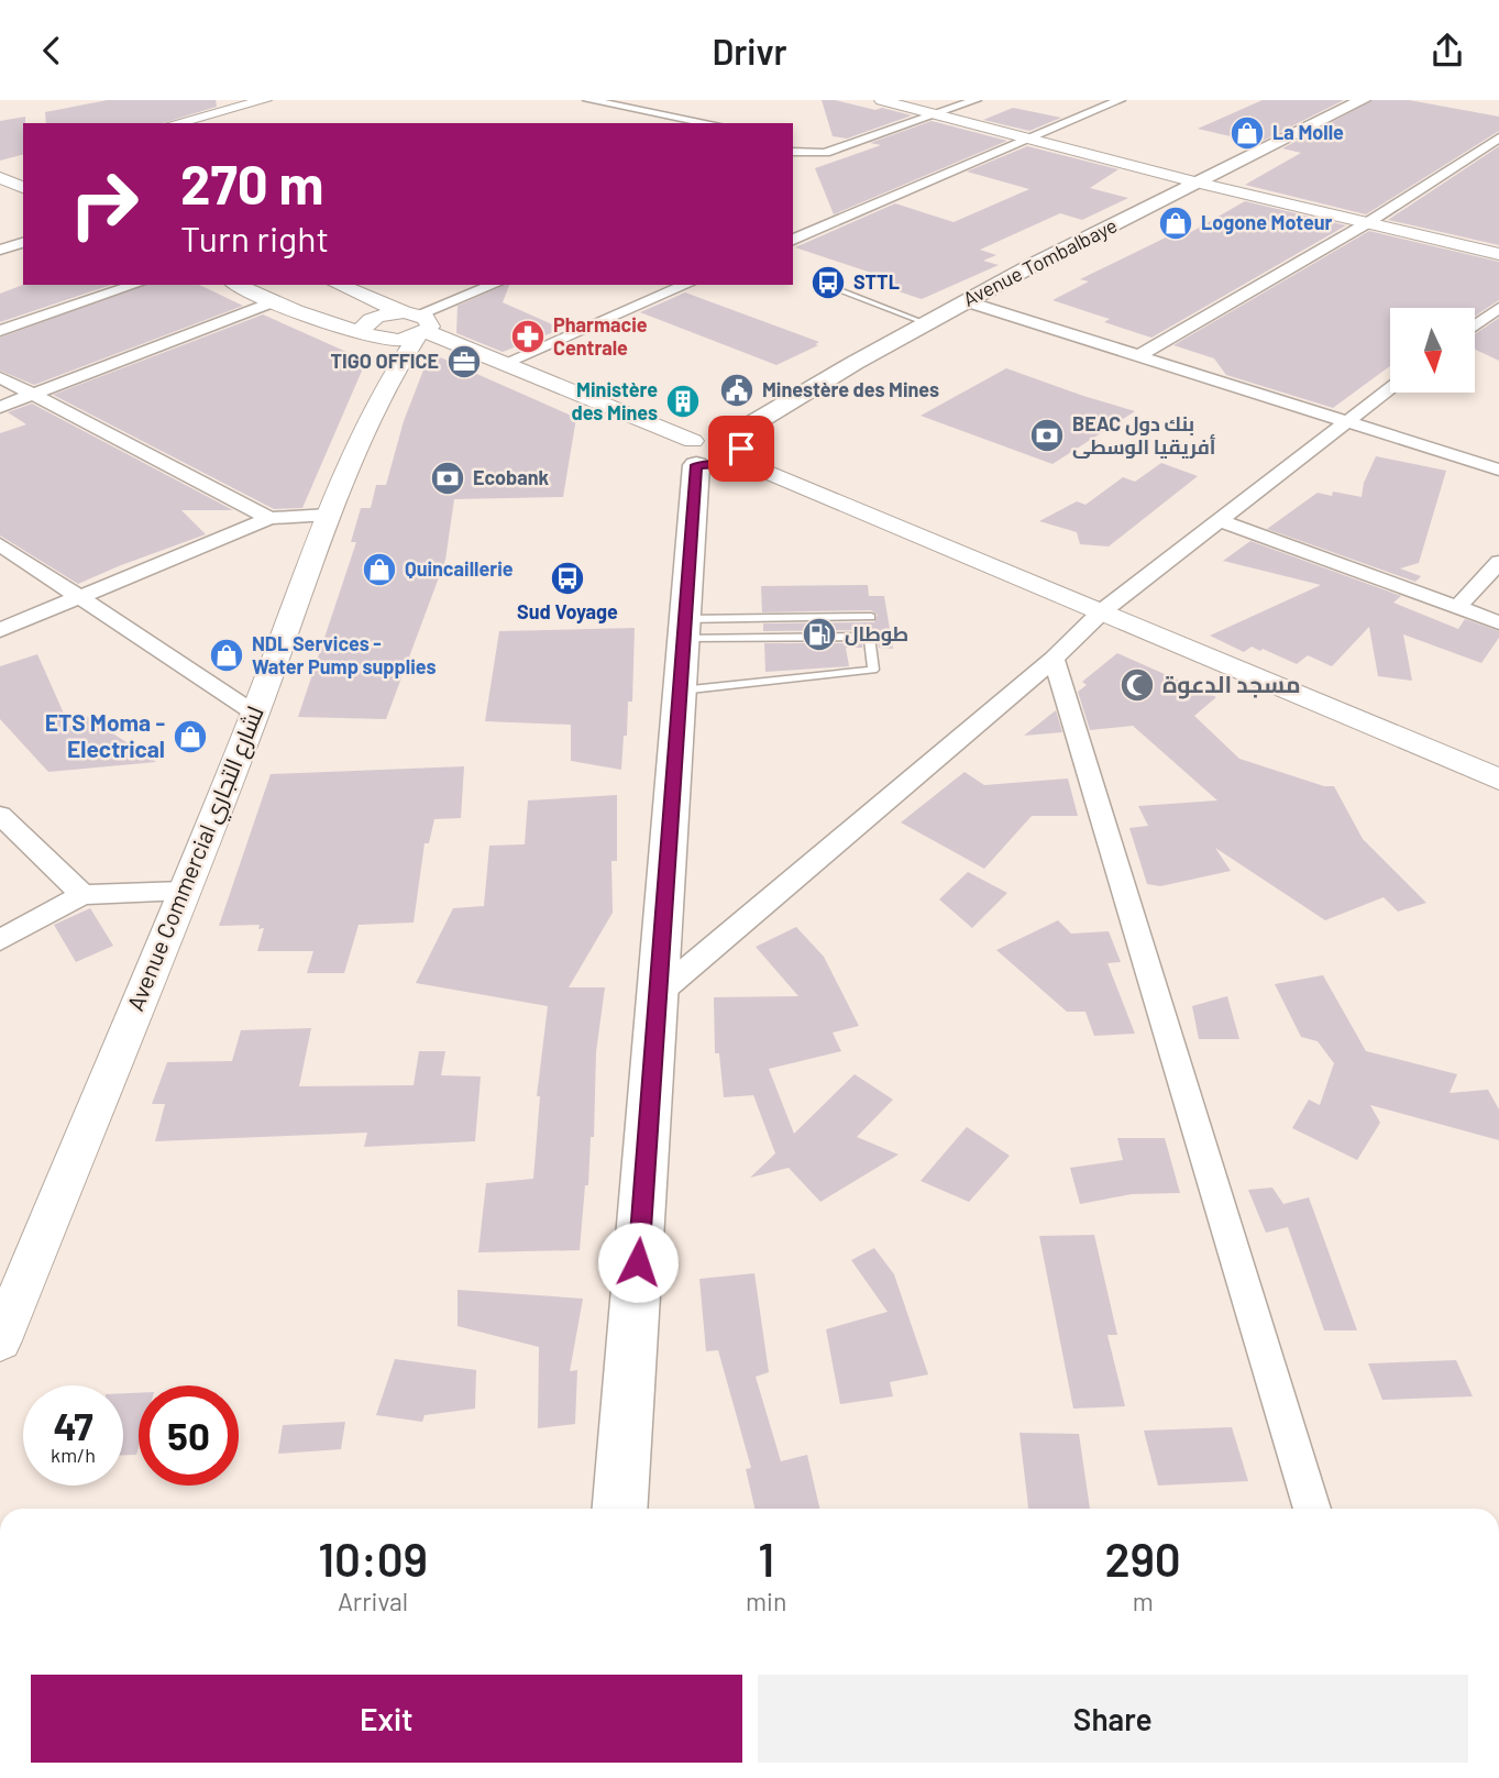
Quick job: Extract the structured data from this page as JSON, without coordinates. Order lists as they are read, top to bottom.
{
  "streets": {
    "main road": ["Avenue Tombalbaye"],
    "street": ["Avenue Commercial لشارع التجاري"]
  },
  "places": {
    "shop": [
      "La Molle",
      "Logone Moteur",
      "Quincaillerie",
      "NDL Services - Water Pump supplies",
      "ETS Moma - Electrical"
    ],
    "bus stop": ["STTL", "Sud Voyage"],
    "pharmacy": ["Pharmacie Centrale"],
    "office": ["TIGO OFFICE"],
    "public building": ["Minestère des Mines"],
    "building": ["Ministère des Mines"],
    "bank": ["BEAC بنك دول أفريقيا الوسطى", "Ecobank"],
    "fuel station": ["طوطال"],
    "mosque": ["مسجد الدعوة"]
  },
  "north": "bottom",
  "page": {
    "header": "Drivr",
    "turn": ["270 m", "Turn right"],
    "speed": "47 km/h",
    "limit": "50",
    "eta": [
      "10:09",
      "Arrival",
      "1",
      "min",
      "290",
      "m"
    ],
    "buttons": ["Exit", "Share"]
  }
}
